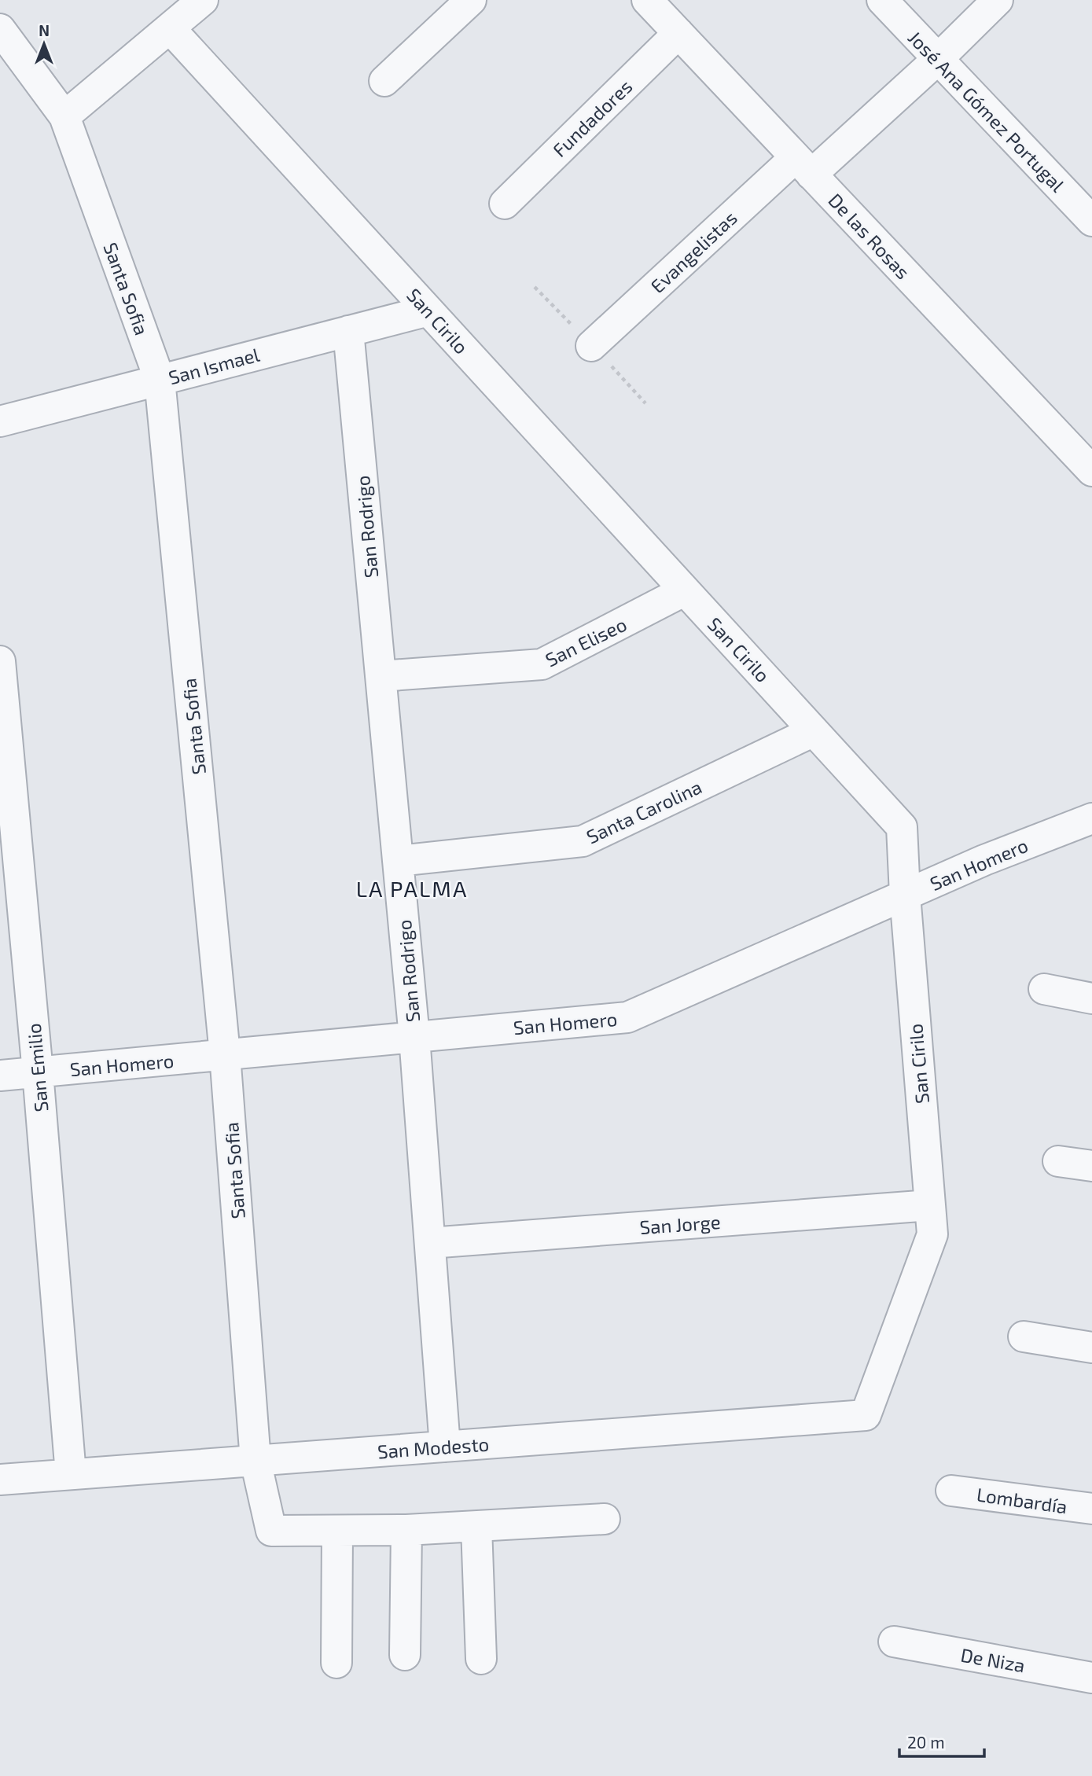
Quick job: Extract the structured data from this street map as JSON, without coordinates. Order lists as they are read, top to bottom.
{
  "streets": {
    "street": [
      "José Ana Gómez Portugal",
      "Fundadores",
      "De las Rosas",
      "Evangelistas",
      "Santa Sofia",
      "San Cirilo",
      "San Ismael",
      "San Rodrigo",
      "San Eliseo",
      "Santa Carolina",
      "San Homero",
      "San Emilio",
      "San Jorge",
      "San Modesto",
      "Lombardía",
      "De Niza"
    ]
  },
  "crossings": [
    ["José Ana Gómez Portugal", "Evangelistas"],
    ["Fundadores", "De las Rosas"],
    ["De las Rosas", "Evangelistas"],
    ["Santa Sofia", "San Ismael"],
    ["Santa Sofia", "San Homero"],
    ["Santa Sofia", "San Modesto"],
    ["San Cirilo", "San Ismael"],
    ["San Cirilo", "San Eliseo"],
    ["San Cirilo", "Santa Carolina"],
    ["San Cirilo", "San Homero"],
    ["San Cirilo", "San Jorge"],
    ["San Cirilo", "San Modesto"],
    ["San Ismael", "San Rodrigo"],
    ["San Rodrigo", "San Eliseo"],
    ["San Rodrigo", "Santa Carolina"],
    ["San Rodrigo", "San Homero"],
    ["San Rodrigo", "San Jorge"],
    ["San Rodrigo", "San Modesto"],
    ["San Homero", "San Emilio"],
    ["San Emilio", "San Modesto"]
  ],
  "districts": ["LA PALMA"],
  "scale_bar": "20 m",
  "north": "top"
}
